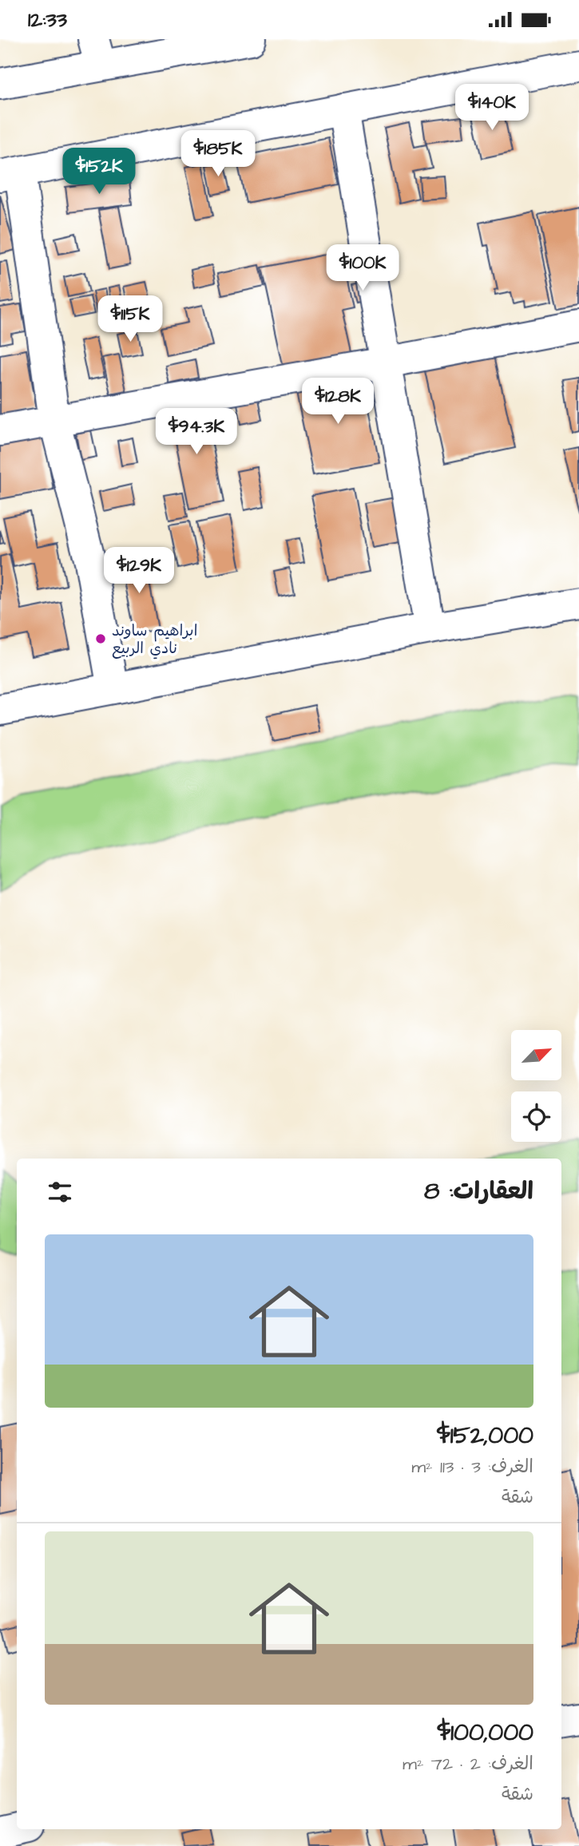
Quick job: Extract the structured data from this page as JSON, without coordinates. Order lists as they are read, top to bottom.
{
  "places": ["ابراهيم ساوند نادي الربيع"],
  "north": "top right",
  "page": {
    "status": "12:33",
    "price": [
      "$140K",
      "$185K",
      "$152K",
      "$100K",
      "$115K",
      "$128K",
      "$94.3K",
      "$129K"
    ],
    "heading": "العقارات: 8",
    "list": [
      {
        "name": "$152,000",
        "note": "الغرف: 3 · 113 m² · شقة"
      },
      {
        "name": "$100,000",
        "note": "الغرف: 2 · 72 m² · شقة"
      }
    ]
  }
}
